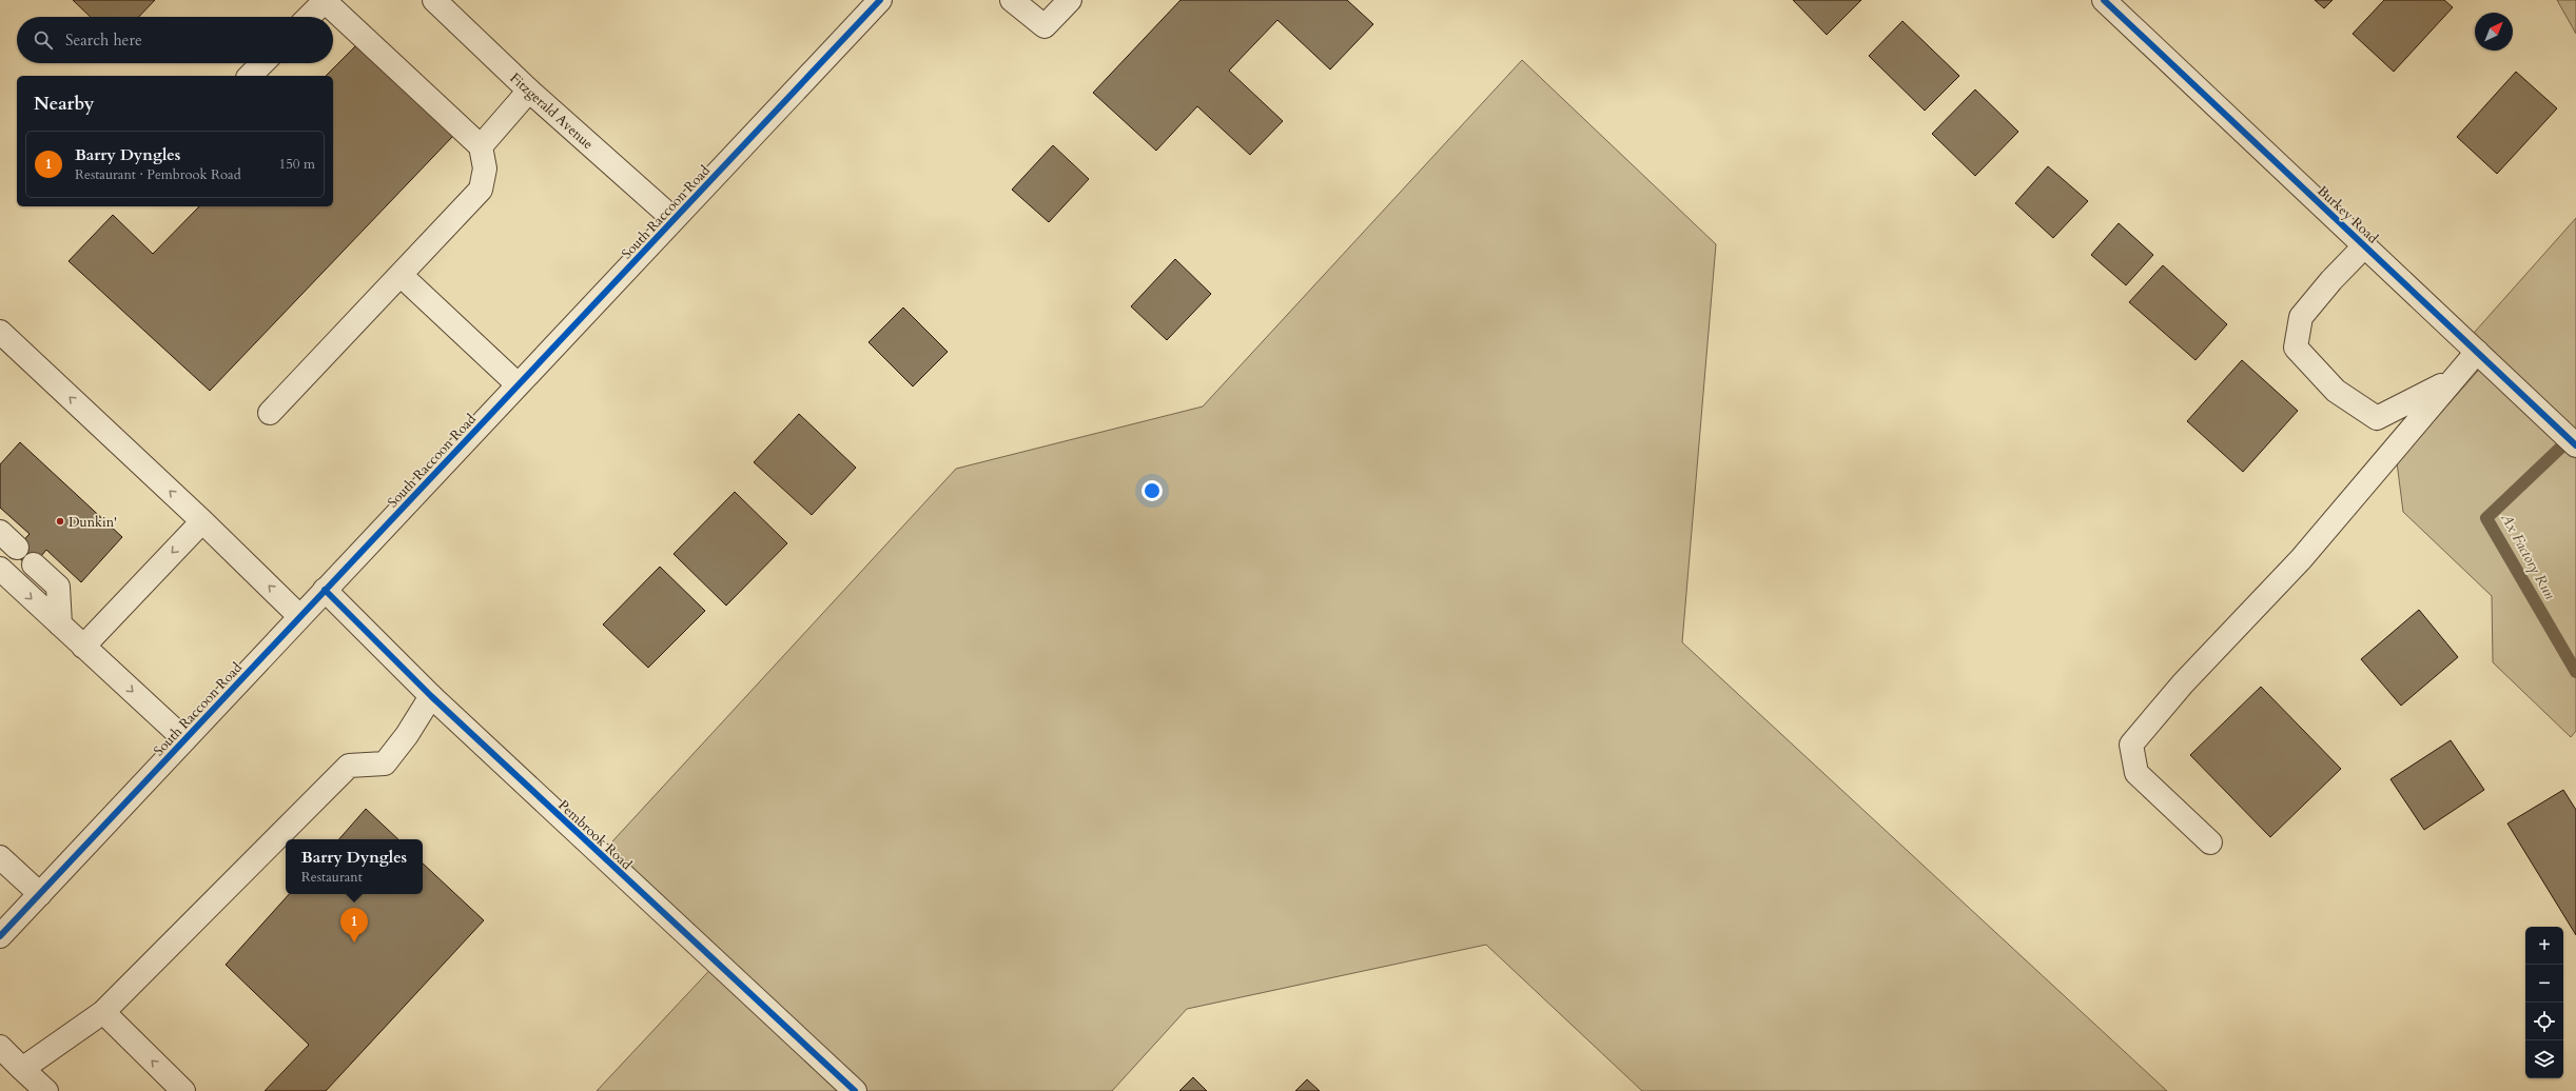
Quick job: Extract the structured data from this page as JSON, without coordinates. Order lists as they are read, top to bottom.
{
  "streets": {
    "street": [
      "Fitzgerald Avenue",
      "South Raccoon Road",
      "Burkey Road",
      "Pembrook Road"
    ]
  },
  "crossings": [
    ["Fitzgerald Avenue", "South Raccoon Road"],
    ["South Raccoon Road", "Pembrook Road"]
  ],
  "water": ["Ax Factory Run"],
  "places": ["Dunkin'"],
  "north": "top right",
  "page": {
    "search": "Search here",
    "heading": "Nearby",
    "list": [
      {
        "mark": "1",
        "name": "Barry Dyngles",
        "note": "Restaurant · Pembrook Road",
        "value": "150 m"
      }
    ],
    "popup": ["Barry Dyngles", "Restaurant"],
    "pins": "1",
    "map_buttons": ["+", "−"]
  }
}
